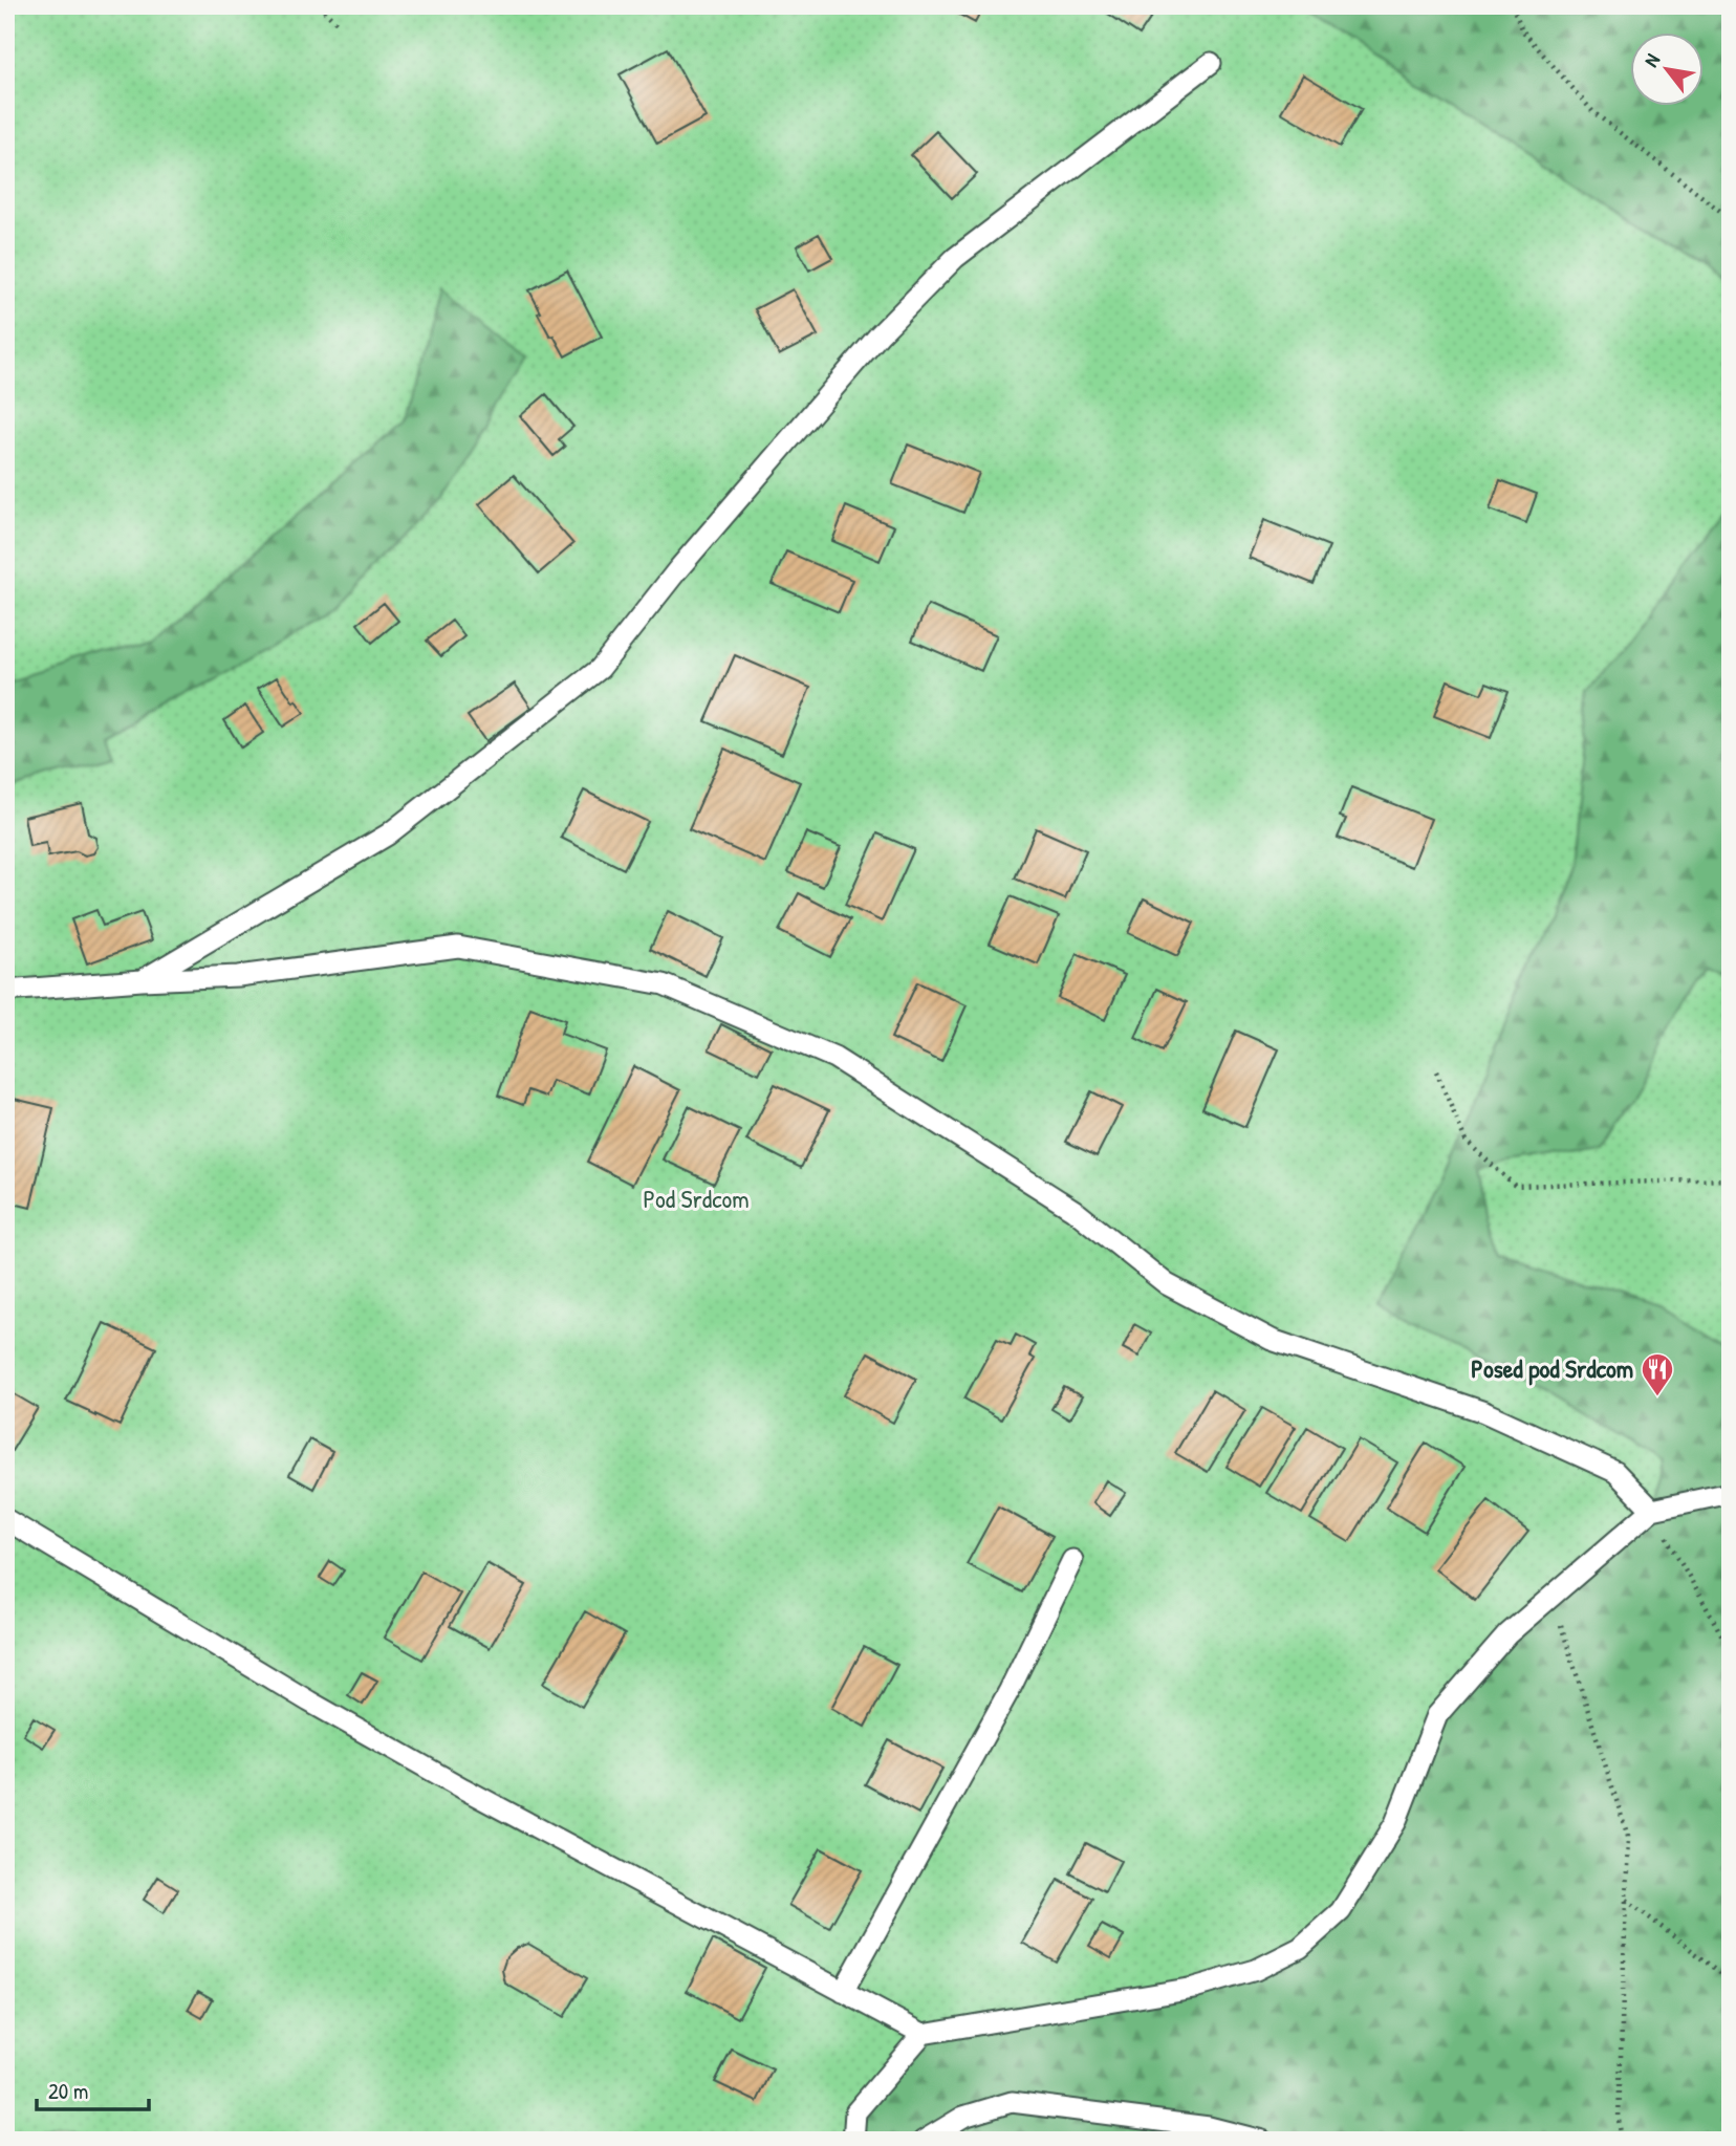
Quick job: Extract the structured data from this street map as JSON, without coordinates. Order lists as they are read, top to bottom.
{
  "parks": ["Pod Srdcom"],
  "places": {
    "restaurant": ["Posed pod Srdcom"]
  },
  "scale_bar": "20 m",
  "north": "top left"
}
